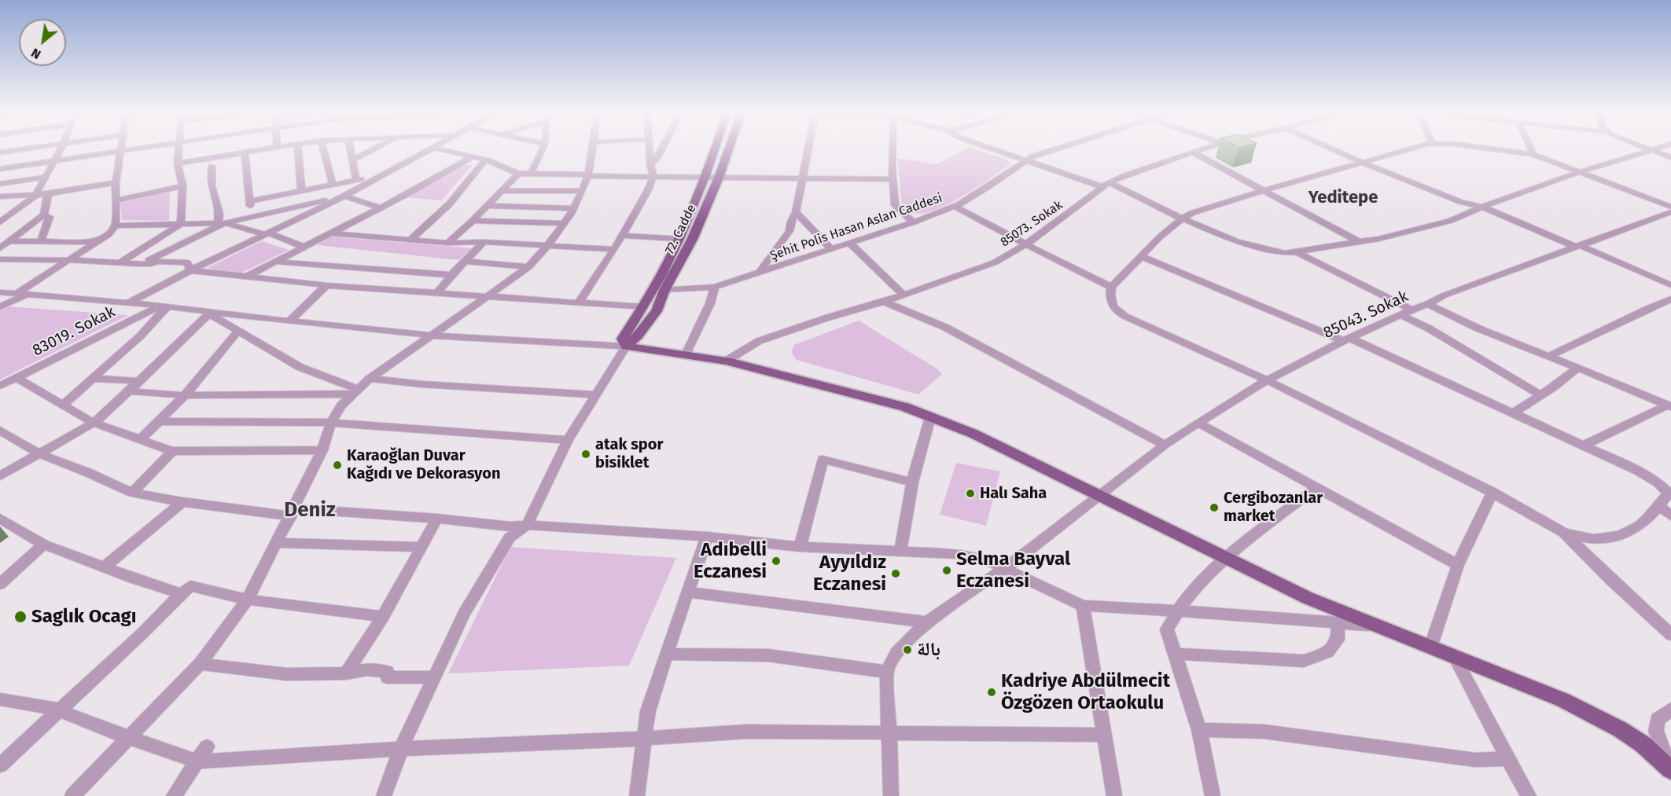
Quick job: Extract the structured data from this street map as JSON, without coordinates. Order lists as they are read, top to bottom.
{
  "streets": {
    "main road": ["72. Cadde"],
    "street": [
      "85073. Sokak",
      "Şehit Polis Hasan Aslan Caddesi",
      "85043. Sokak",
      "83019. Sokak"
    ]
  },
  "crossings": [
    ["Şehit Polis Hasan Aslan Caddesi", "72. Cadde"]
  ],
  "districts": ["Yeditepe", "Deniz"],
  "places": [
    "atak spor bisiklet",
    "Karaoğlan Duvar Kağıdı ve Dekorasyon",
    "Halı Saha",
    "Cergibozanlar market",
    "Adıbelli Eczanesi",
    "Selma Bayval Eczanesi",
    "Ayyıldız Eczanesi",
    "Saglık Ocagı",
    "بالة",
    "Kadriye Abdülmecit Özgözen Ortaokulu"
  ],
  "north": "bottom left"
}
